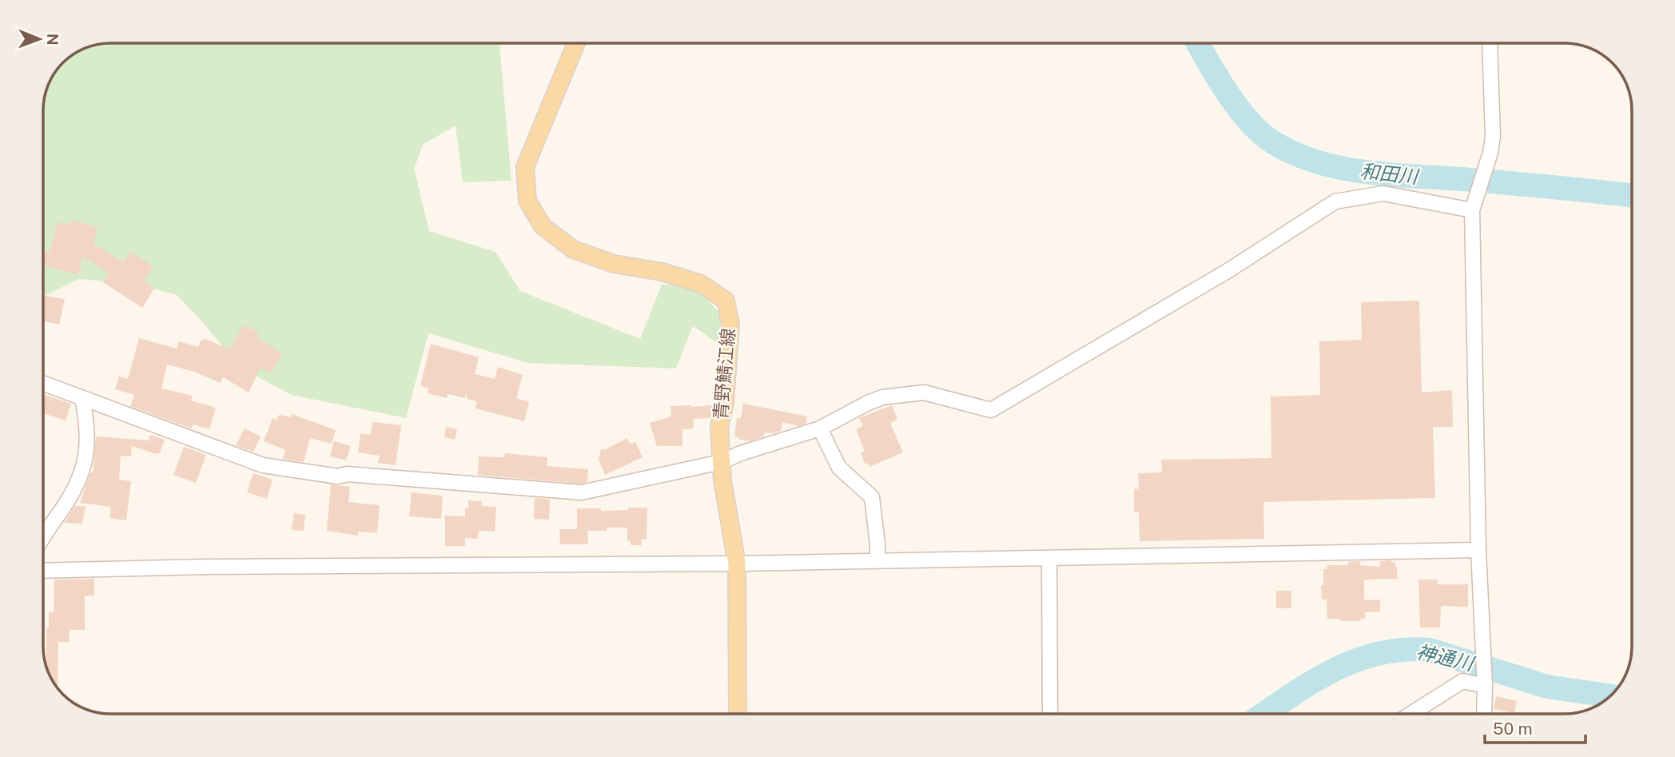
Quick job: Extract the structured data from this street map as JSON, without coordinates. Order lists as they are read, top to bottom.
{
  "streets": {
    "main road": ["青野鯖江線"]
  },
  "water": ["和田川", "神通川"],
  "scale_bar": "50 m",
  "north": "right"
}
